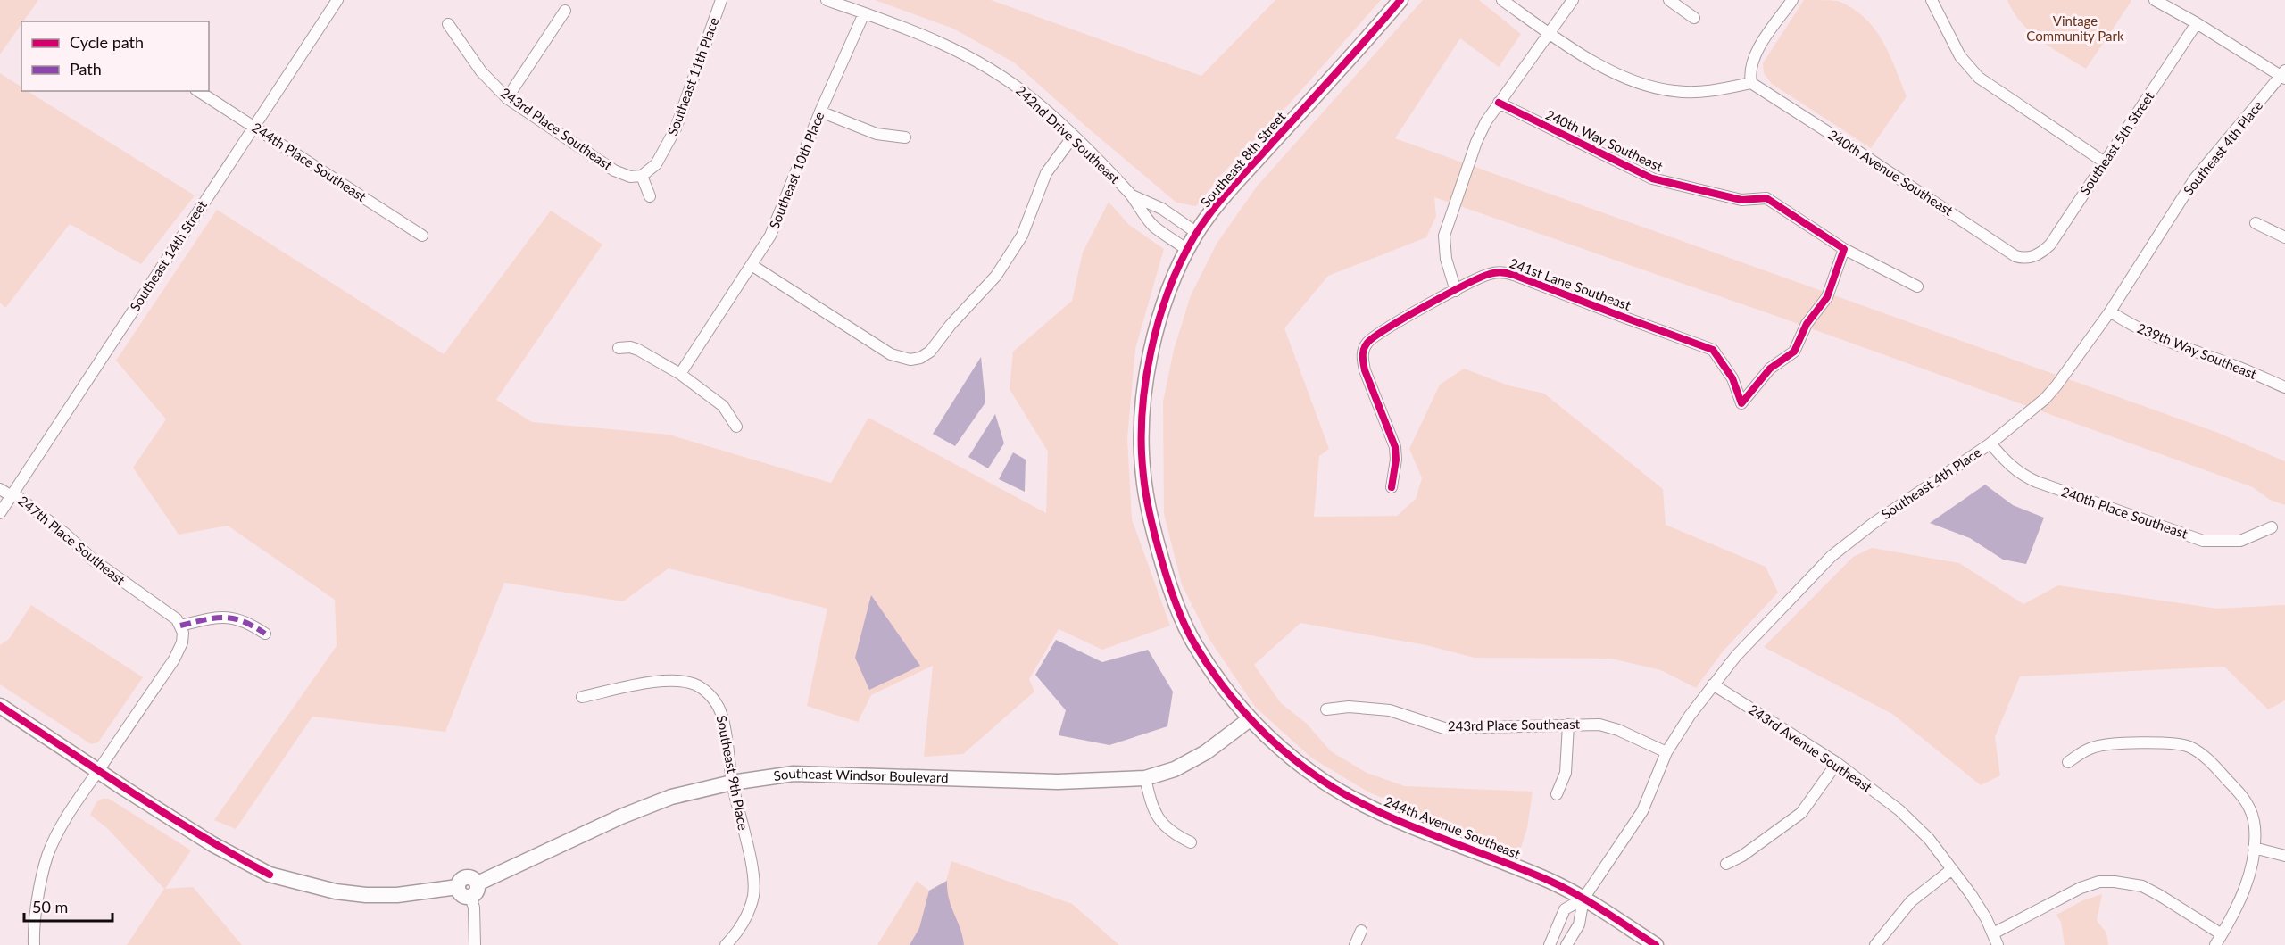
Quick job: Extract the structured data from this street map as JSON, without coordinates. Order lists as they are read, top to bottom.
{
  "streets": {
    "street": [
      "Southeast 11th Place",
      "243rd Place Southeast",
      "242nd Drive Southeast",
      "240th Way Southeast",
      "Southeast 5th Street",
      "Southeast 4th Place",
      "Southeast 8th Street",
      "244th Place Southeast",
      "Southeast 10th Place",
      "240th Avenue Southeast",
      "Southeast 14th Street",
      "241st Lane Southeast",
      "239th Way Southeast",
      "240th Place Southeast",
      "247th Place Southeast",
      "243rd Avenue Southeast",
      "Southeast 9th Place",
      "Southeast Windsor Boulevard",
      "244th Avenue Southeast"
    ]
  },
  "crossings": [
    ["Southeast 11th Place", "243rd Place Southeast"],
    ["243rd Place Southeast", "Southeast 4th Place"],
    ["242nd Drive Southeast", "Southeast 8th Street"],
    ["242nd Drive Southeast", "Southeast 10th Place"],
    ["240th Way Southeast", "241st Lane Southeast"],
    ["Southeast 5th Street", "240th Avenue Southeast"],
    ["Southeast 4th Place", "239th Way Southeast"],
    ["Southeast 4th Place", "240th Place Southeast"],
    ["Southeast 4th Place", "243rd Avenue Southeast"],
    ["Southeast 4th Place", "244th Avenue Southeast"],
    ["Southeast 8th Street", "Southeast Windsor Boulevard"],
    ["Southeast 8th Street", "244th Avenue Southeast"],
    ["244th Place Southeast", "Southeast 14th Street"],
    ["Southeast 14th Street", "247th Place Southeast"],
    ["Southeast 9th Place", "Southeast Windsor Boulevard"],
    ["Southeast Windsor Boulevard", "244th Avenue Southeast"]
  ],
  "parks": ["Vintage Community Park"],
  "legend": ["Cycle path", "Path"],
  "scale_bar": "50 m"
}
